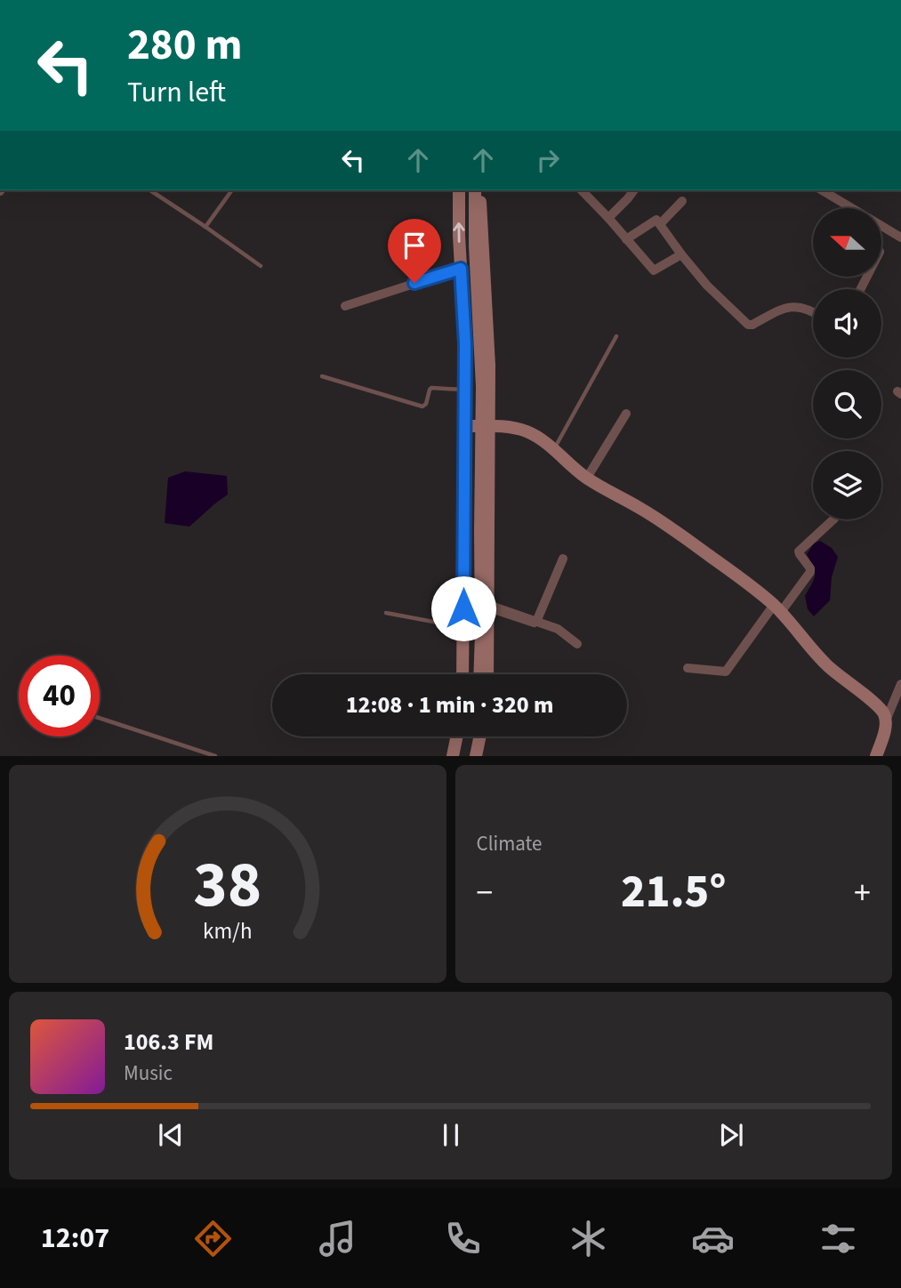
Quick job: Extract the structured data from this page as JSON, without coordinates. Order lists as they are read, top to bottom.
{
  "north": "left",
  "page": {
    "turn": ["280 m", "Turn left"],
    "limit": "40",
    "trip": "12:08 · 1 min · 320 m",
    "tile": "Climate",
    "heat": ["−", "21.5°", "+"],
    "song": ["106.3 FM", "Music"],
    "tabs": "12:07",
    "gauge": ["38", "km/h"]
  }
}
